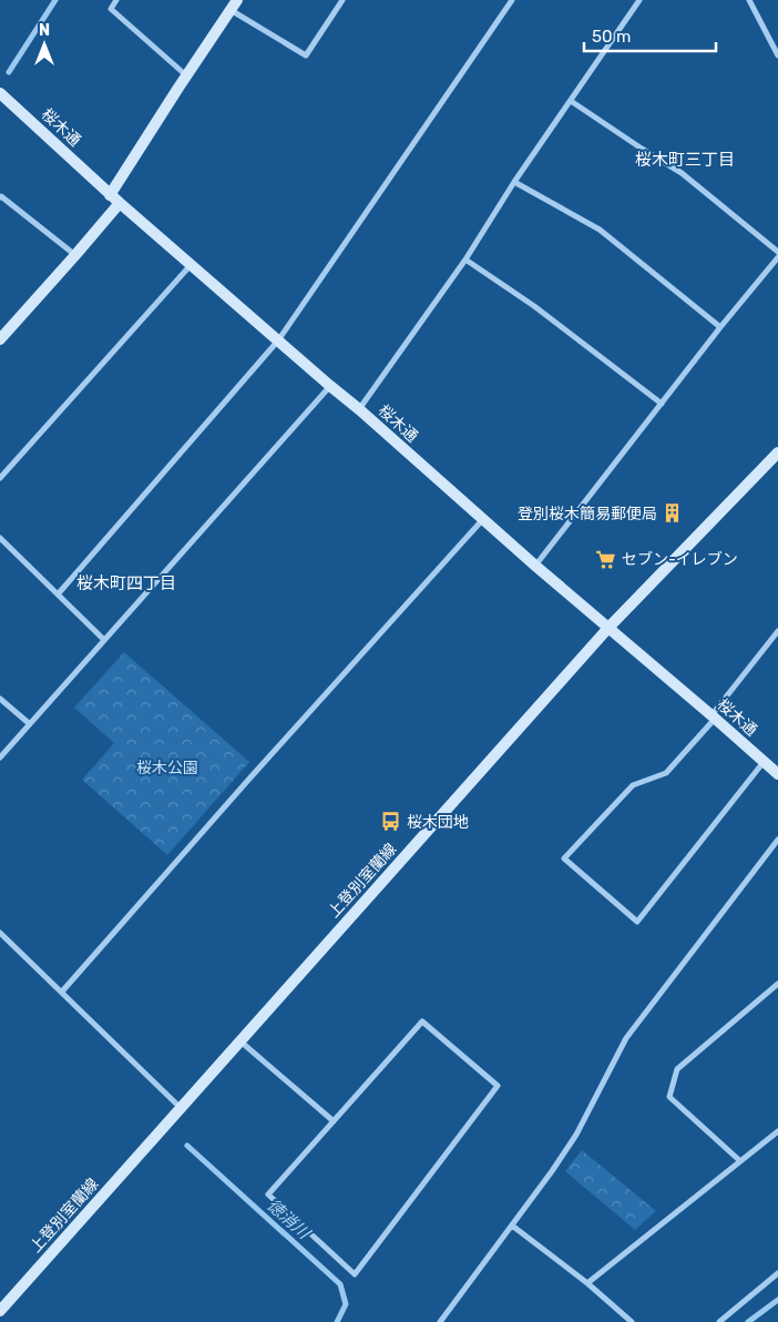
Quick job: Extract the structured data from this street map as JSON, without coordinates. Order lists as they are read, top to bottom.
{
  "streets": {
    "street": ["桜木通", "上登別室蘭線"]
  },
  "crossings": [
    ["桜木通", "上登別室蘭線"]
  ],
  "districts": ["桜木町三丁目", "桜木町四丁目"],
  "water": ["徳消川"],
  "parks": ["桜木公園"],
  "places": {
    "building": ["登別桜木簡易郵便局"],
    "supermarket": ["セブン-イレブン"],
    "bus stop": ["桜木団地"]
  },
  "scale_bar": "50 m",
  "north": "top"
}
